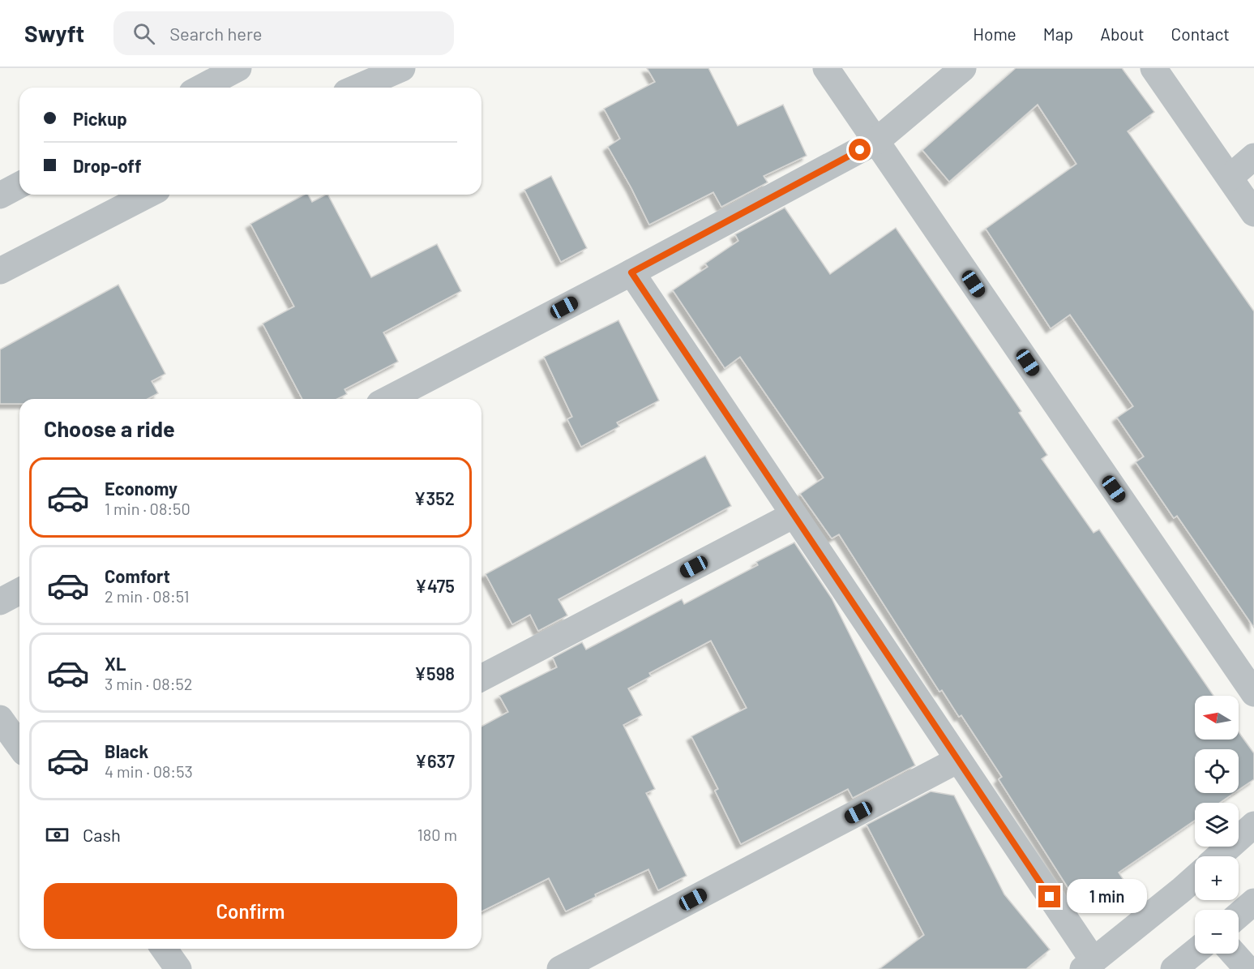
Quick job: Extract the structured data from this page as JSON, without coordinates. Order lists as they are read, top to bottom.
{
  "north": "left",
  "page": {
    "header": "Swyft",
    "search": "Search here",
    "nav": [
      "Home",
      "Map",
      "About",
      "Contact"
    ],
    "banner": ["Pickup", "Drop-off"],
    "heading": "Choose a ride",
    "list": [
      {
        "name": "Economy",
        "note": "1 min · 08:50",
        "value": "¥352"
      },
      {
        "name": "Comfort",
        "note": "2 min · 08:51",
        "value": "¥475"
      },
      {
        "name": "XL",
        "note": "3 min · 08:52",
        "value": "¥598"
      },
      {
        "name": "Black",
        "note": "4 min · 08:53",
        "value": "¥637"
      }
    ],
    "map_buttons": ["+", "−"],
    "pay": ["Cash", "180 m"],
    "buttons": "Confirm",
    "bubble": "1 min"
  }
}
